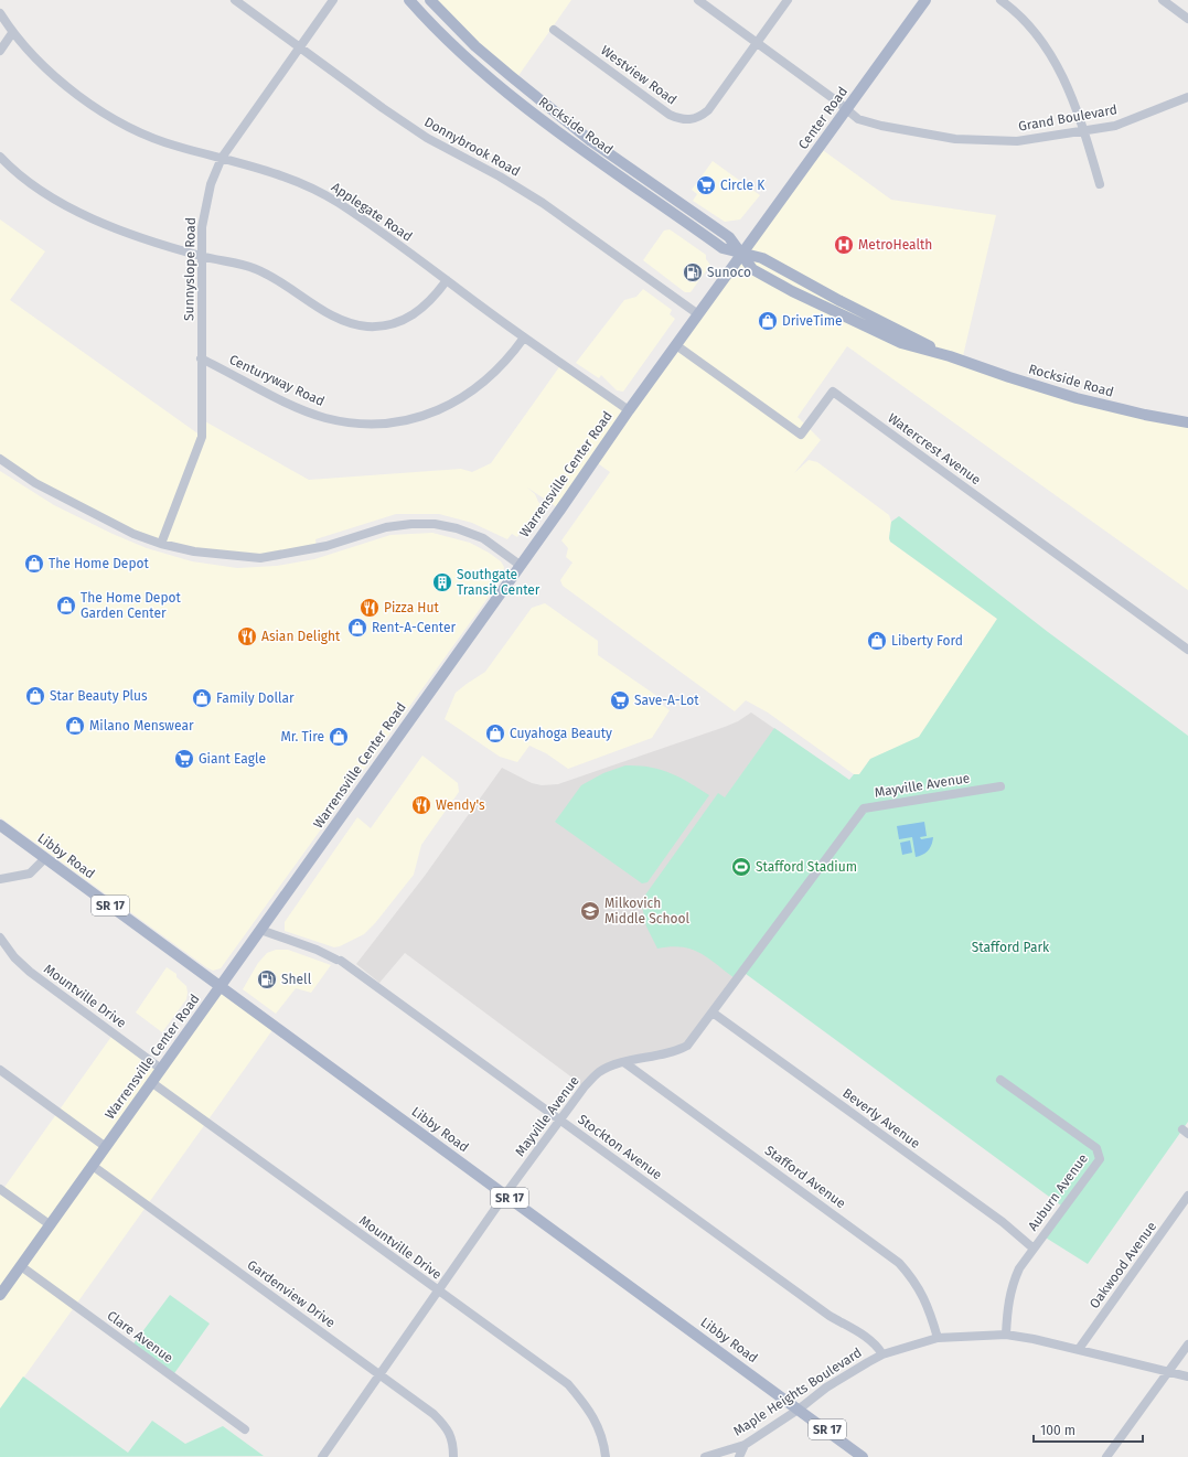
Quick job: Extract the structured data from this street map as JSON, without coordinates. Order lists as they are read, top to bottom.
{
  "streets": {
    "main road": [
      "Center Road",
      "Rockside Road",
      "Warrensville Center Road",
      "Libby Road",
      "SR 17"
    ],
    "street": [
      "Westview Road",
      "Grand Boulevard",
      "Donnybrook Road",
      "Applegate Road",
      "Sunnyslope Road",
      "Centuryway Road",
      "Watercrest Avenue",
      "Mayville Avenue",
      "Mountville Drive",
      "Beverly Avenue",
      "Stockton Avenue",
      "Stafford Avenue",
      "Auburn Avenue",
      "Oakwood Avenue",
      "Gardenview Drive",
      "Clare Avenue",
      "Maple Heights Boulevard"
    ]
  },
  "crossings": [
    ["Westview Road", "Grand Boulevard"],
    ["Center Road", "Grand Boulevard"],
    ["Center Road", "Rockside Road"],
    ["Center Road", "Warrensville Center Road"],
    ["Rockside Road", "Warrensville Center Road"],
    ["Donnybrook Road", "Sunnyslope Road"],
    ["Donnybrook Road", "Warrensville Center Road"],
    ["Applegate Road", "Sunnyslope Road"],
    ["Applegate Road", "Centuryway Road"],
    ["Applegate Road", "Warrensville Center Road"],
    ["Sunnyslope Road", "Centuryway Road"],
    ["Watercrest Avenue", "Warrensville Center Road"],
    ["Warrensville Center Road", "Libby Road"],
    ["Warrensville Center Road", "Mountville Drive"],
    ["Warrensville Center Road", "Stockton Avenue"],
    ["Warrensville Center Road", "Gardenview Drive"],
    ["Warrensville Center Road", "Clare Avenue"],
    ["Mayville Avenue", "Libby Road"],
    ["Mayville Avenue", "Mountville Drive"],
    ["Mayville Avenue", "Beverly Avenue"],
    ["Mayville Avenue", "Stockton Avenue"],
    ["Mayville Avenue", "Stafford Avenue"],
    ["Mayville Avenue", "Gardenview Drive"],
    ["Libby Road", "Maple Heights Boulevard"],
    ["Beverly Avenue", "Auburn Avenue"],
    ["Stockton Avenue", "Maple Heights Boulevard"],
    ["Stafford Avenue", "Maple Heights Boulevard"],
    ["Auburn Avenue", "Maple Heights Boulevard"],
    ["Oakwood Avenue", "Maple Heights Boulevard"]
  ],
  "parks": ["Stafford Park"],
  "places": {
    "supermarket": ["Circle K", "Save-A-Lot", "Giant Eagle"],
    "hospital": ["MetroHealth"],
    "fuel station": ["Sunoco", "Shell"],
    "shop": [
      "DriveTime",
      "The Home Depot",
      "The Home Depot Garden Center",
      "Rent-A-Center",
      "Liberty Ford",
      "Star Beauty Plus",
      "Family Dollar",
      "Milano Menswear",
      "Cuyahoga Beauty",
      "Mr. Tire"
    ],
    "building": ["Southgate Transit Center"],
    "restaurant": ["Pizza Hut", "Asian Delight", "Wendy's"],
    "sports": ["Stafford Stadium"],
    "school or university": ["Milkovich Middle School"]
  },
  "scale_bar": "100 m"
}
